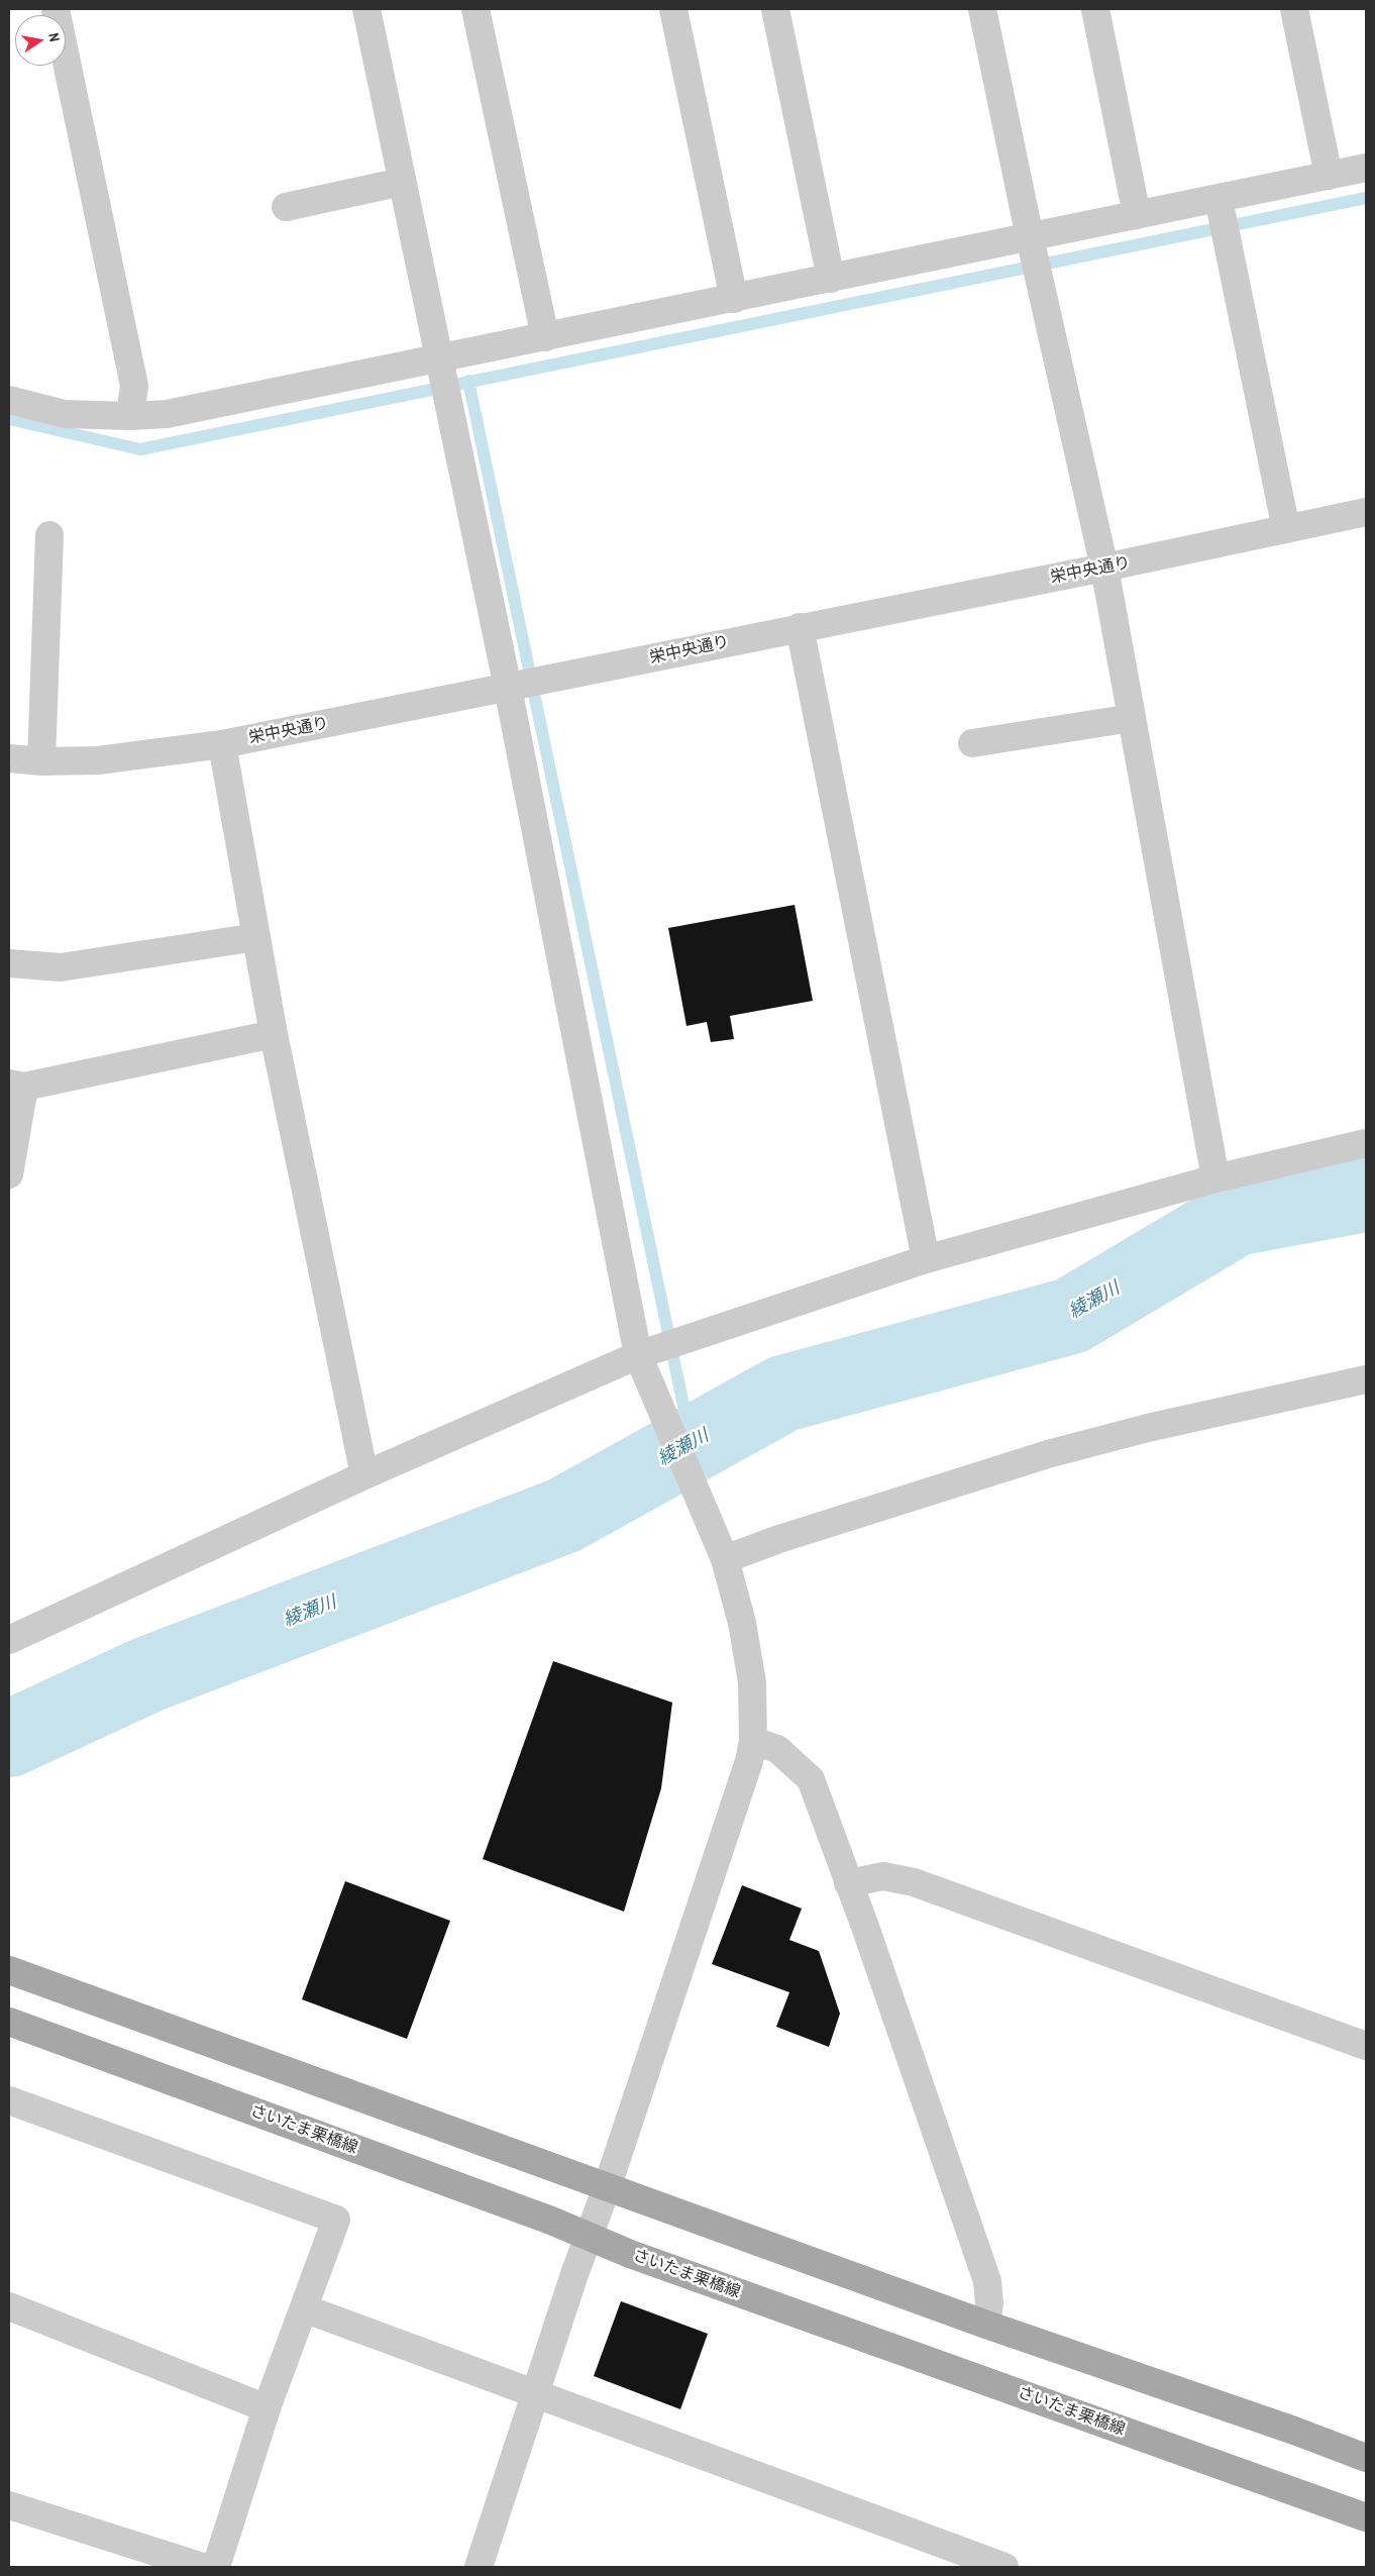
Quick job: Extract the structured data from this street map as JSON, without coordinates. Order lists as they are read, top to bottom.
{
  "streets": {
    "main road": ["さいたま栗橋線"],
    "street": ["栄中央通り"]
  },
  "water": ["綾瀬川"],
  "north": "right"
}
